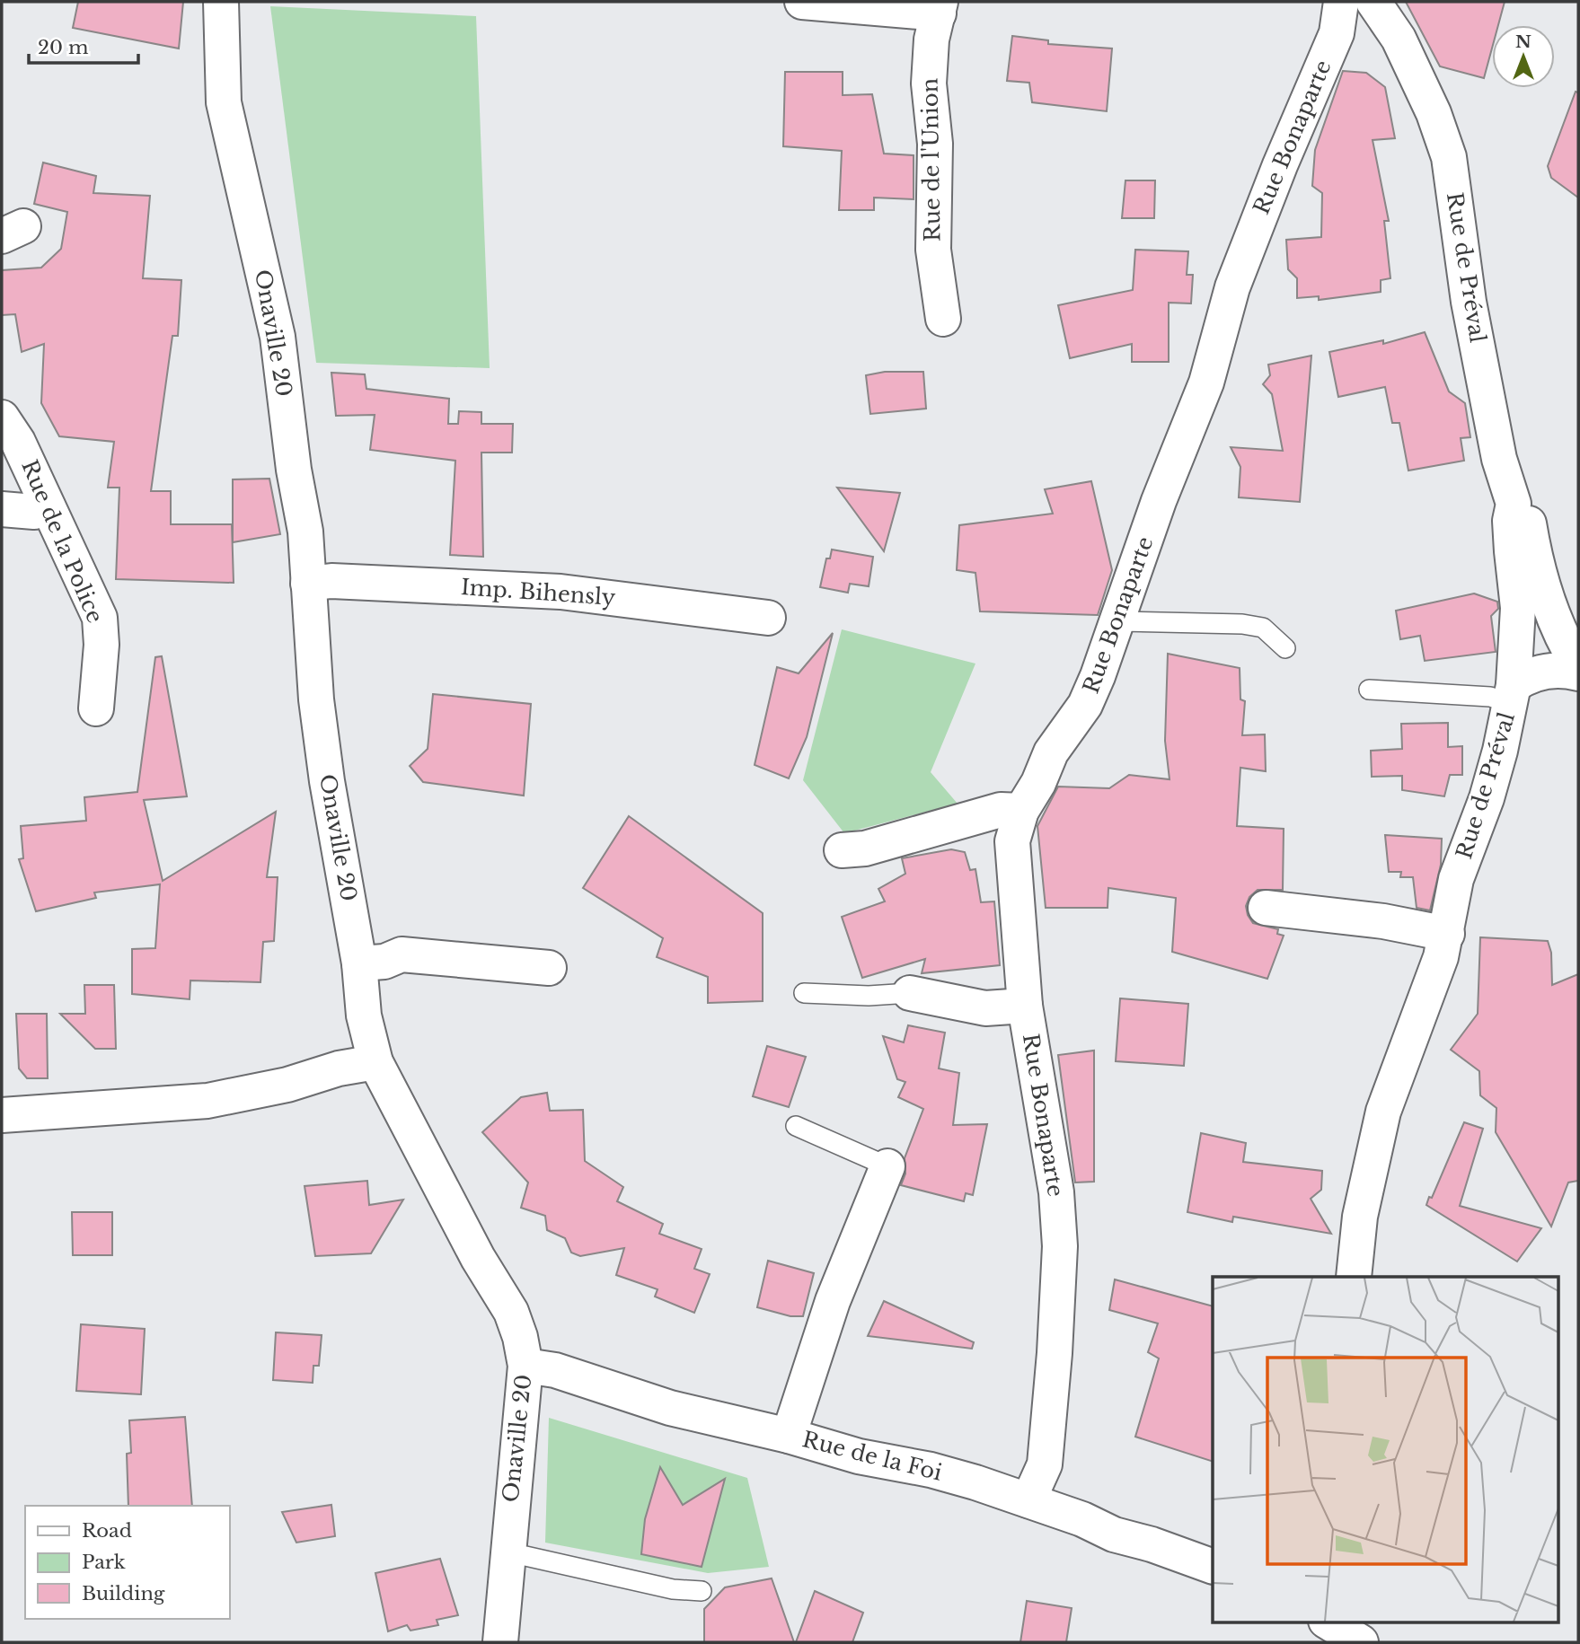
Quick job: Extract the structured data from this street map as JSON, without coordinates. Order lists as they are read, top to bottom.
{
  "streets": {
    "street": [
      "Rue Bonaparte",
      "Rue de l'Union",
      "Rue de Préval",
      "Onaville 20",
      "Rue de la Police",
      "Imp. Bihensly",
      "Rue de la Foi"
    ]
  },
  "crossings": [
    ["Rue Bonaparte", "Rue de la Foi"],
    ["Onaville 20", "Imp. Bihensly"],
    ["Onaville 20", "Rue de la Foi"]
  ],
  "legend": ["Road", "Park", "Building"],
  "scale_bar": "20 m",
  "north": "top"
}
